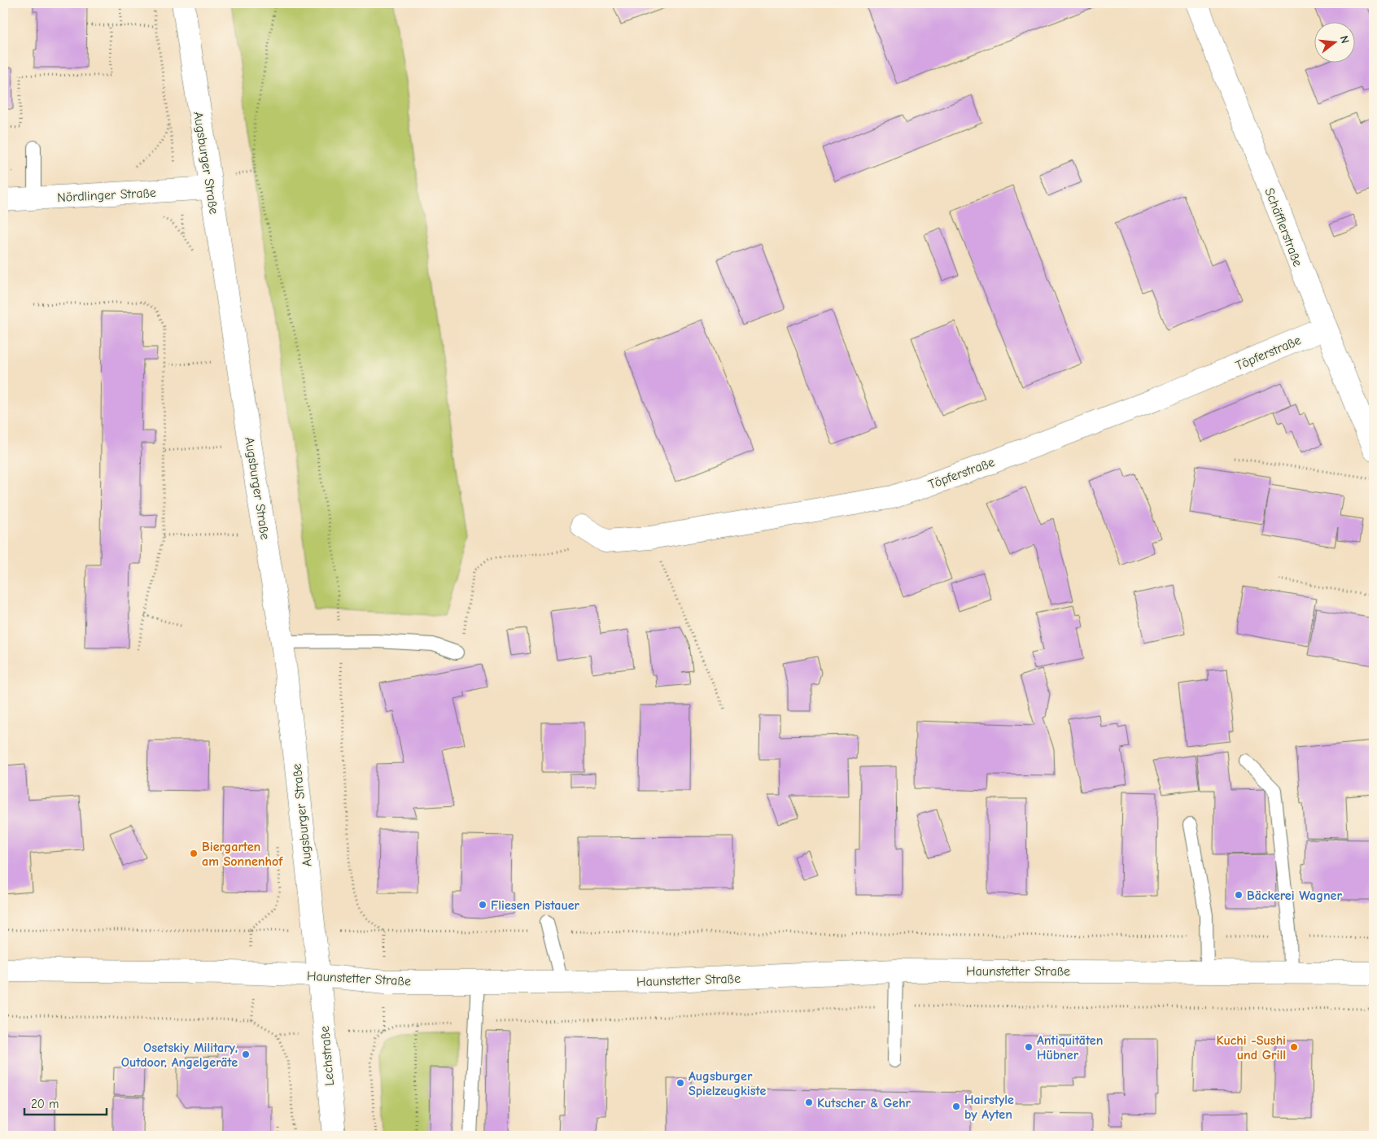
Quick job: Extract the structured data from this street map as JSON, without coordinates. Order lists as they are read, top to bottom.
{
  "streets": {
    "street": [
      "Augsburger Straße",
      "Nördlinger Straße",
      "Schäfflerstraße",
      "Töpferstraße",
      "Haunstetter Straße",
      "Lechstraße"
    ]
  },
  "crossings": [
    ["Augsburger Straße", "Nördlinger Straße"],
    ["Augsburger Straße", "Haunstetter Straße"],
    ["Augsburger Straße", "Lechstraße"],
    ["Schäfflerstraße", "Töpferstraße"],
    ["Haunstetter Straße", "Lechstraße"]
  ],
  "places": [
    "Biergarten am Sonnenhof",
    "Bäckerei Wagner",
    "Fliesen Pistauer",
    "Antiquitäten Hübner",
    "Kuchi -Sushi und Grill",
    "Osetskiy Military, Outdoor, Angelgeräte",
    "Augsburger Spielzeugkiste",
    "Kutscher & Gehr",
    "Hairstyle by Ayten"
  ],
  "scale_bar": "20 m",
  "north": "right"
}
